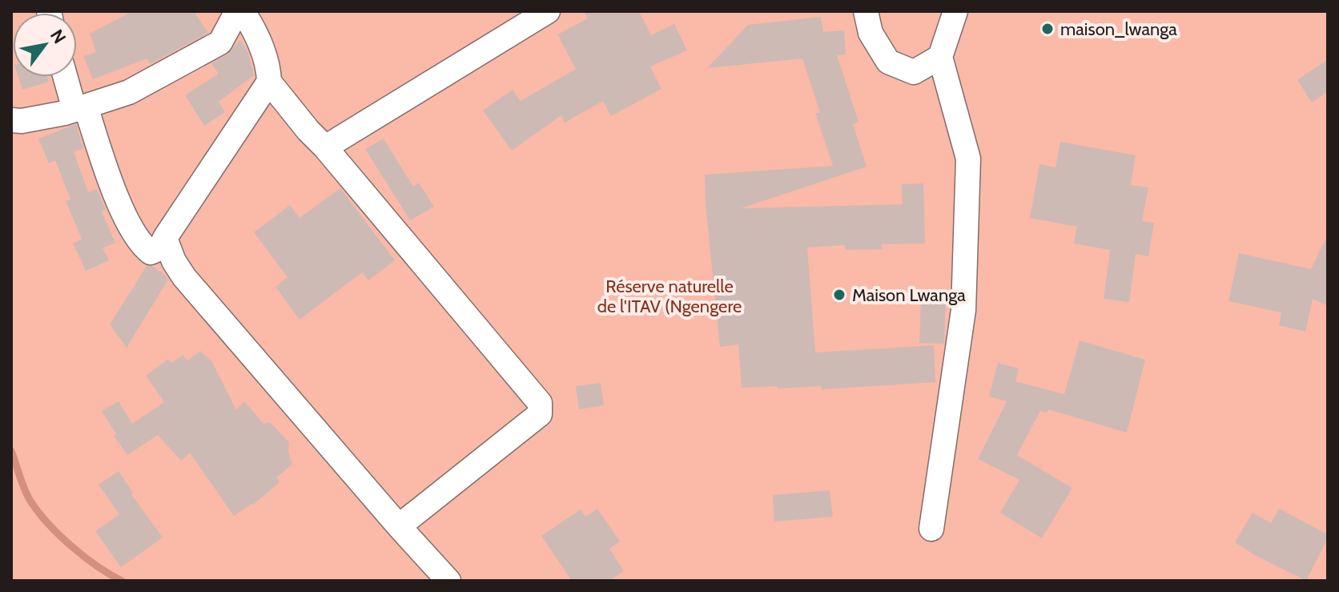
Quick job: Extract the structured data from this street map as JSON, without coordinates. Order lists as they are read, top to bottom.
{
  "parks": ["Réserve naturelle de l'ITAV (Ngengere"],
  "places": ["maison_lwanga", "Maison Lwanga"],
  "north": "top right"
}
